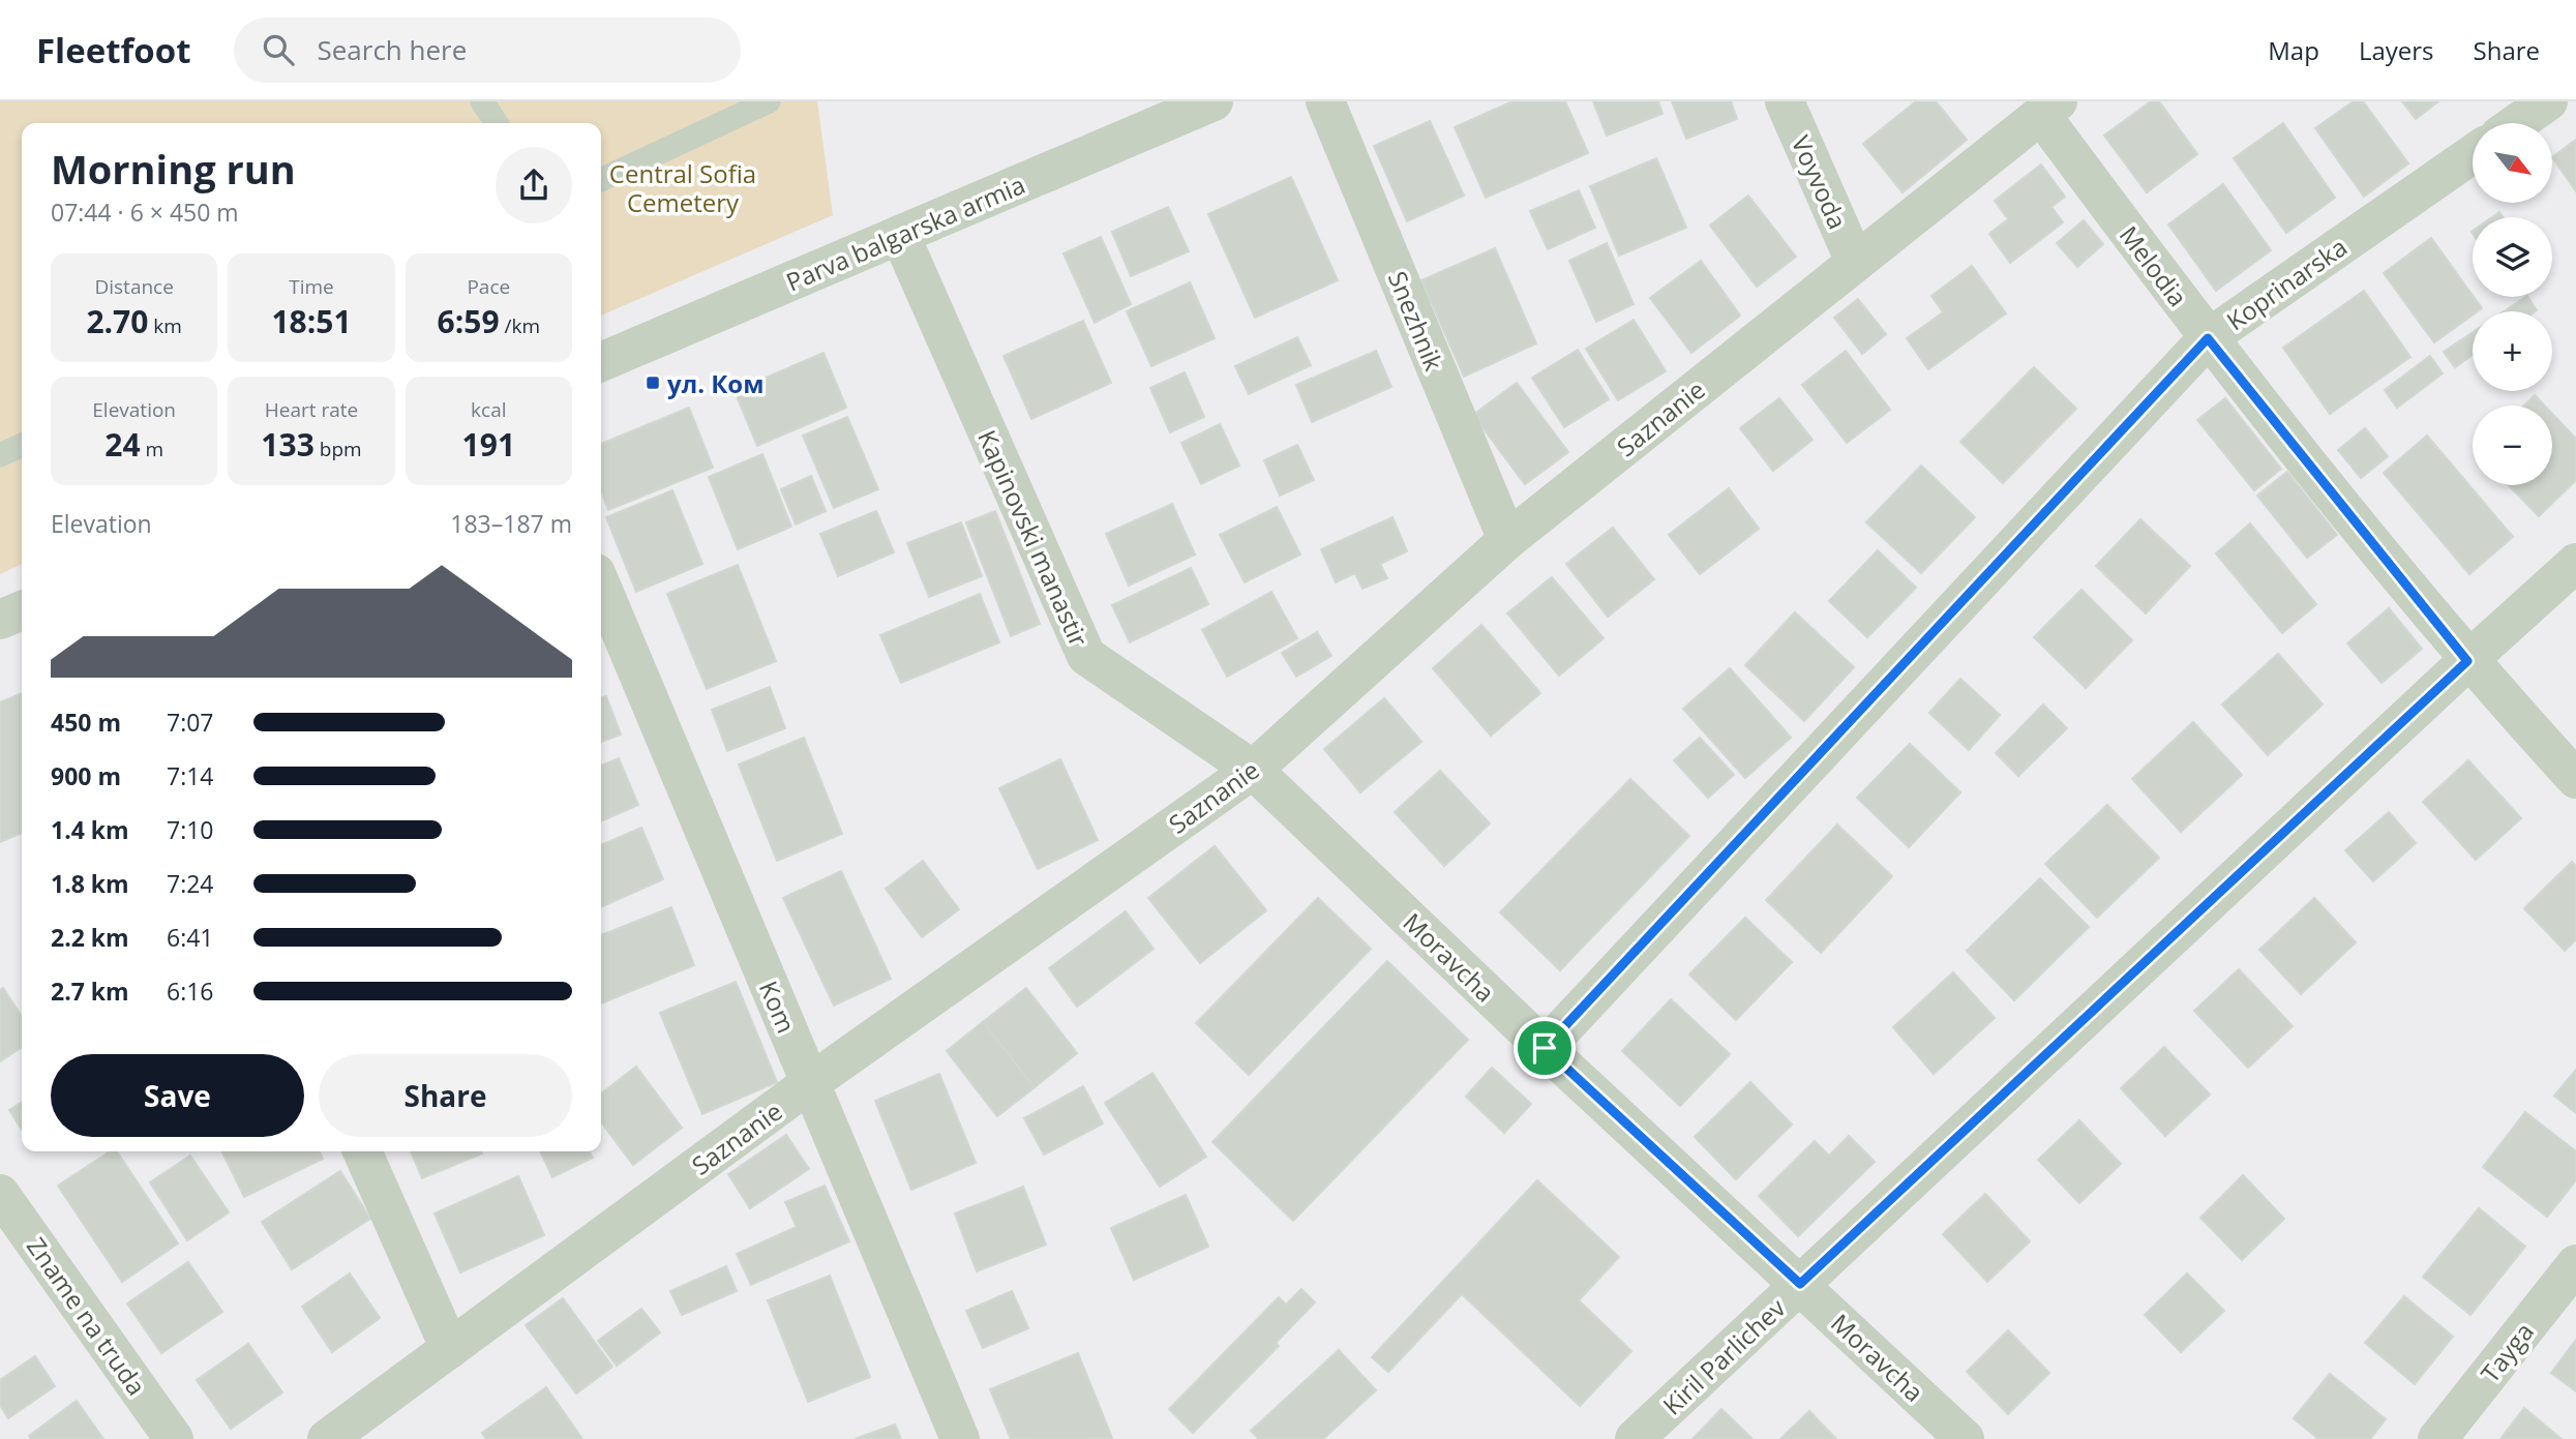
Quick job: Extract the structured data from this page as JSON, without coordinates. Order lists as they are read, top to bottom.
{
  "streets": {
    "street": [
      "Voyvoda",
      "Parva balgarska armia",
      "Melodia",
      "Koprinarska",
      "Snezhnik",
      "Saznanie",
      "Kapinovski manastir",
      "Moravcha",
      "Kom",
      "Zname na truda",
      "Tayga",
      "Kiril Parlichev"
    ]
  },
  "crossings": [
    ["Voyvoda", "Saznanie"],
    ["Parva balgarska armia", "Kapinovski manastir"],
    ["Melodia", "Koprinarska"],
    ["Melodia", "Saznanie"],
    ["Melodia", "Kiril Parlichev"],
    ["Koprinarska", "Moravcha"],
    ["Snezhnik", "Saznanie"],
    ["Saznanie", "Kapinovski manastir"],
    ["Saznanie", "Moravcha"],
    ["Saznanie", "Kom"],
    ["Kapinovski manastir", "Moravcha"],
    ["Moravcha", "Kiril Parlichev"]
  ],
  "parks": ["Central Sofia Cemetery"],
  "places": {
    "transit": ["ул. Ком"]
  },
  "north": "bottom right",
  "page": {
    "header": "Fleetfoot",
    "search": "Search here",
    "nav": ["Map", "Layers", "Share"],
    "map_buttons": ["+", "−"],
    "heading": ["Morning run", "07:44 · 6 × 450 m"],
    "stats": [
      ["Distance", "2.70 km"],
      ["Time", "18:51"],
      ["Pace", "6:59 /km"],
      ["Elevation", "24 m"],
      ["Heart rate", "133 bpm"],
      ["kcal", "191"]
    ],
    "chart": ["Elevation", "183–187 m"],
    "list": [
      {
        "name": "450 m",
        "note": "7:07"
      },
      {
        "name": "900 m",
        "note": "7:14"
      },
      {
        "name": "1.4 km",
        "note": "7:10"
      },
      {
        "name": "1.8 km",
        "note": "7:24"
      },
      {
        "name": "2.2 km",
        "note": "6:41"
      },
      {
        "name": "2.7 km",
        "note": "6:16"
      }
    ],
    "buttons": ["Save", "Share"]
  }
}
